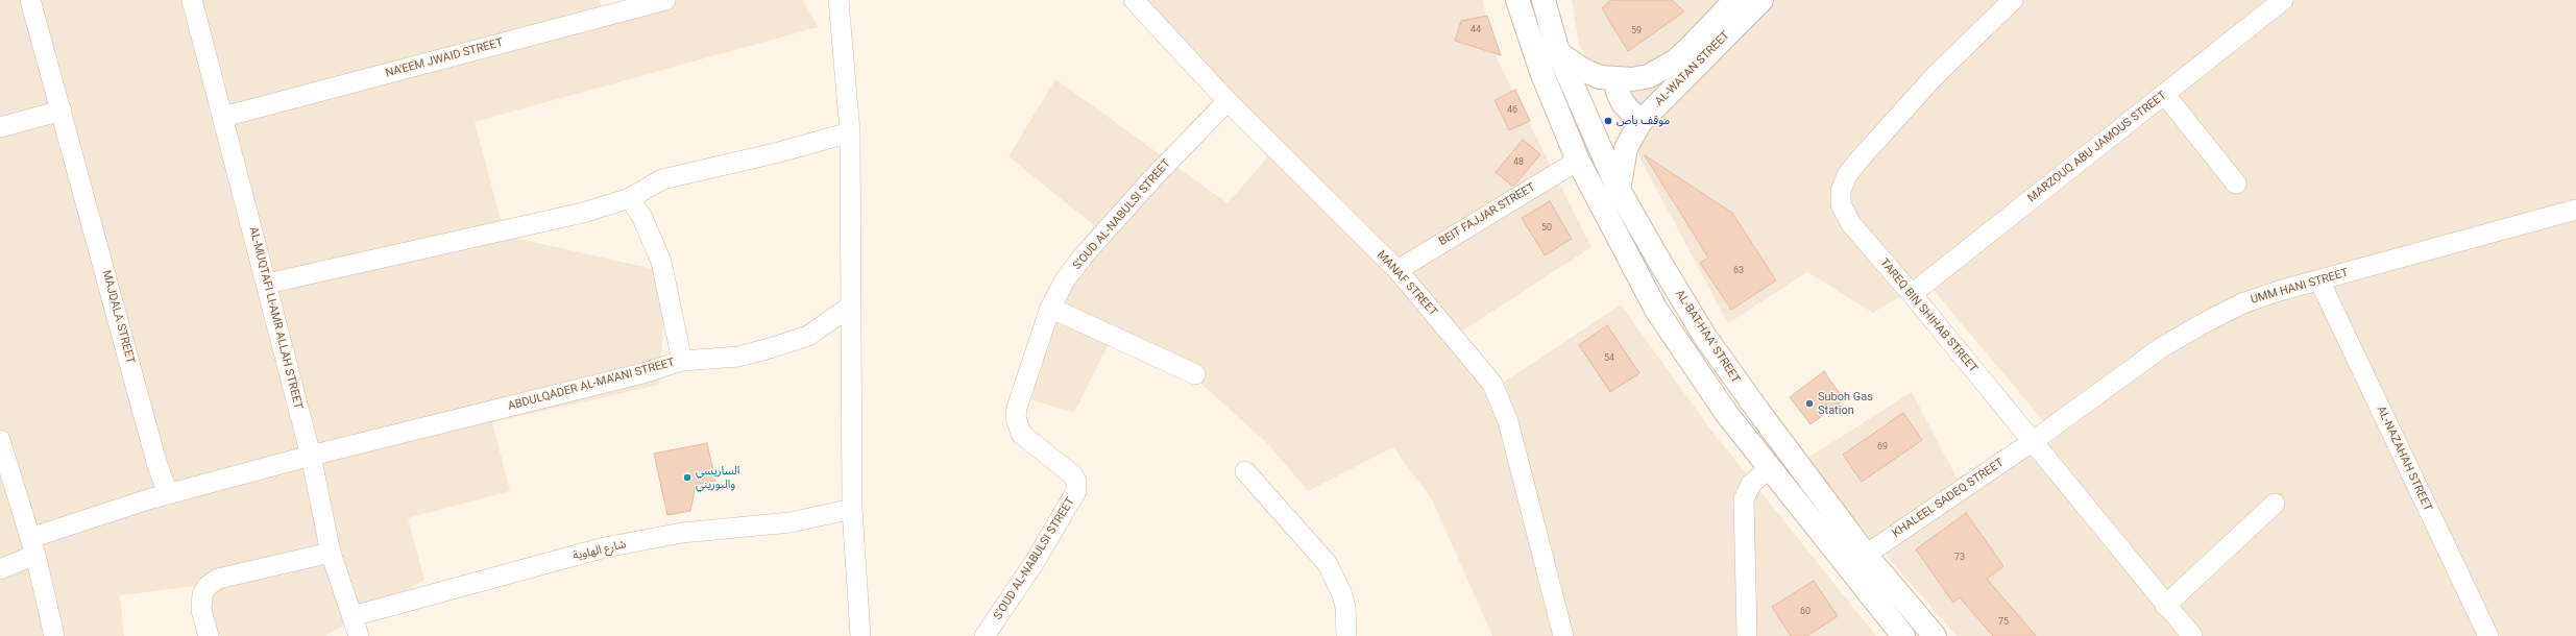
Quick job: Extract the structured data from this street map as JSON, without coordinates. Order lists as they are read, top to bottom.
{
  "streets": {
    "street": [
      "NA'EEM JWAID STREET",
      "AL-WATAN STREET",
      "MARZOUQ ABU JAMOUS STREET",
      "S'OUD AL-NABULSI STREET",
      "BEIT FAJJAR STREET",
      "MANAF STREET",
      "UMM HANI STREET",
      "TAREQ BIN SHIHAB STREET",
      "MAJDALA STREET",
      "AL-MUQTAFI LI-AMR ALLAH STREET",
      "AL-BAT-HAA’ STREET",
      "ABDULQADER AL-MA'ANI STREET",
      "AL-NAZAHAH STREET",
      "KHALEEL SADEQ STREET",
      "شارع الهاوية"
    ]
  },
  "crossings": [
    ["NA'EEM JWAID STREET", "AL-MUQTAFI LI-AMR ALLAH STREET"],
    ["AL-WATAN STREET", "AL-BAT-HAA’ STREET"],
    ["MARZOUQ ABU JAMOUS STREET", "TAREQ BIN SHIHAB STREET"],
    ["S'OUD AL-NABULSI STREET", "MANAF STREET"],
    ["BEIT FAJJAR STREET", "MANAF STREET"],
    ["UMM HANI STREET", "TAREQ BIN SHIHAB STREET"],
    ["UMM HANI STREET", "AL-NAZAHAH STREET"],
    ["UMM HANI STREET", "KHALEEL SADEQ STREET"],
    ["TAREQ BIN SHIHAB STREET", "KHALEEL SADEQ STREET"],
    ["MAJDALA STREET", "ABDULQADER AL-MA'ANI STREET"],
    ["AL-MUQTAFI LI-AMR ALLAH STREET", "ABDULQADER AL-MA'ANI STREET"],
    ["AL-MUQTAFI LI-AMR ALLAH STREET", "شارع الهاوية"],
    ["AL-BAT-HAA’ STREET", "KHALEEL SADEQ STREET"]
  ],
  "places": ["موقف باص", "Suboh Gas Station", "الساريسي والبوريني"],
  "house_numbers": [
    "44",
    "59",
    "46",
    "48",
    "50",
    "63",
    "54",
    "69",
    "73",
    "60",
    "75"
  ]
}
